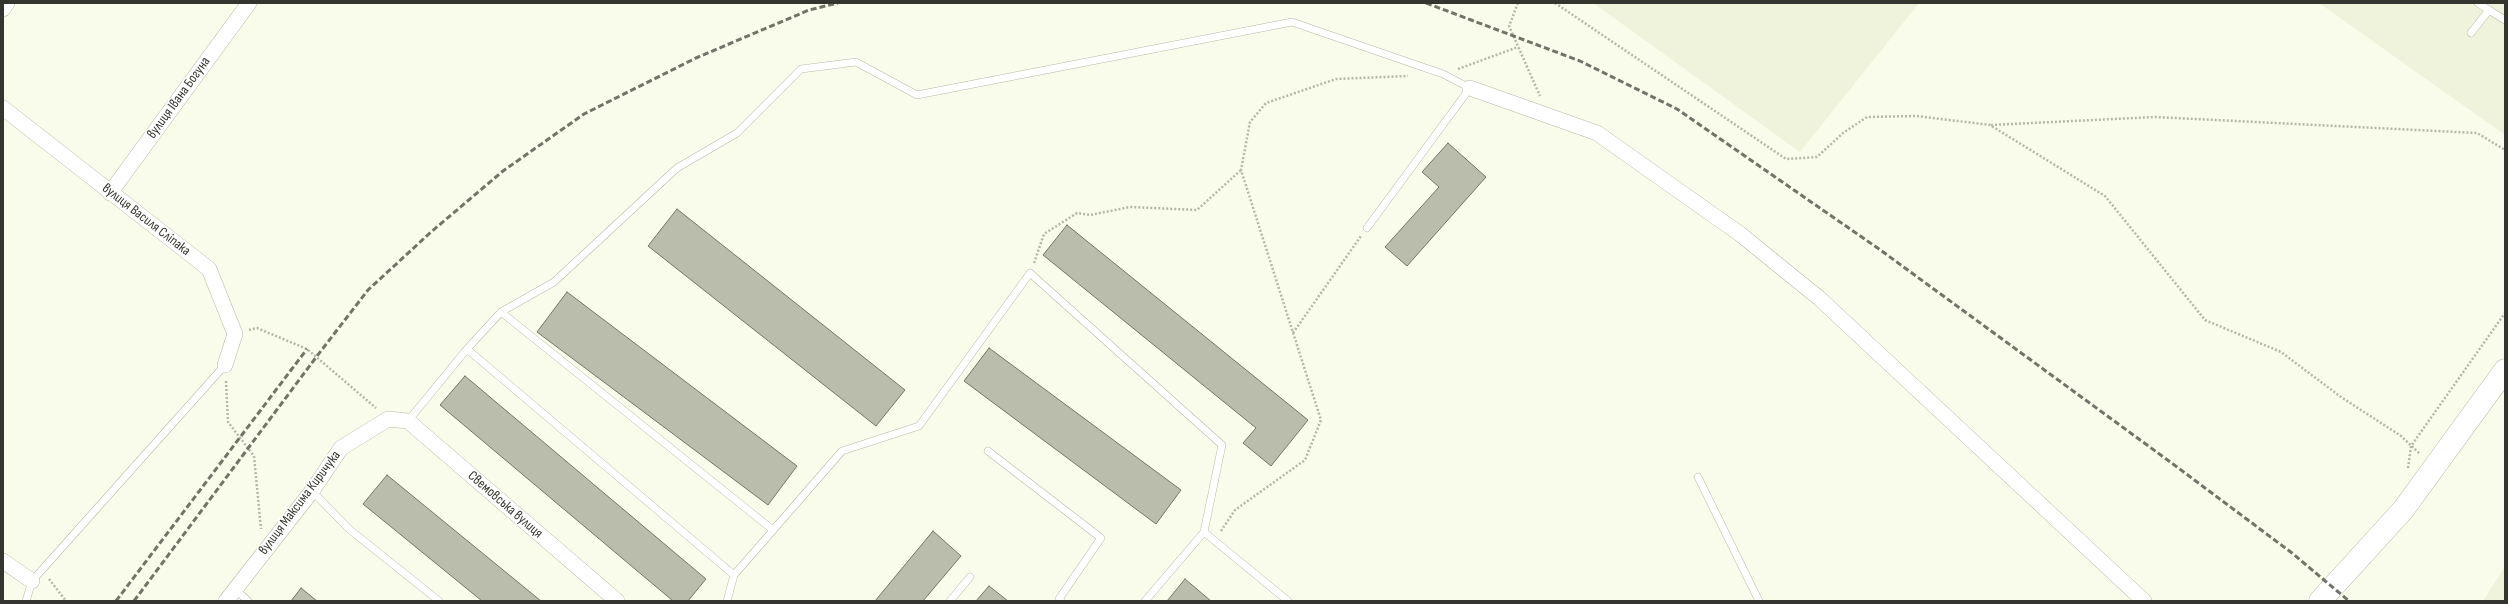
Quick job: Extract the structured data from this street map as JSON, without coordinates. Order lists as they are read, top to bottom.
{
  "streets": {
    "street": [
      "вулиця Івана Богуна",
      "вулиця Василя Сліпака",
      "вулиця Максима Киричука",
      "Свемовська вулиця"
    ]
  },
  "crossings": [
    ["вулиця Івана Богуна", "вулиця Василя Сліпака"]
  ]
}
